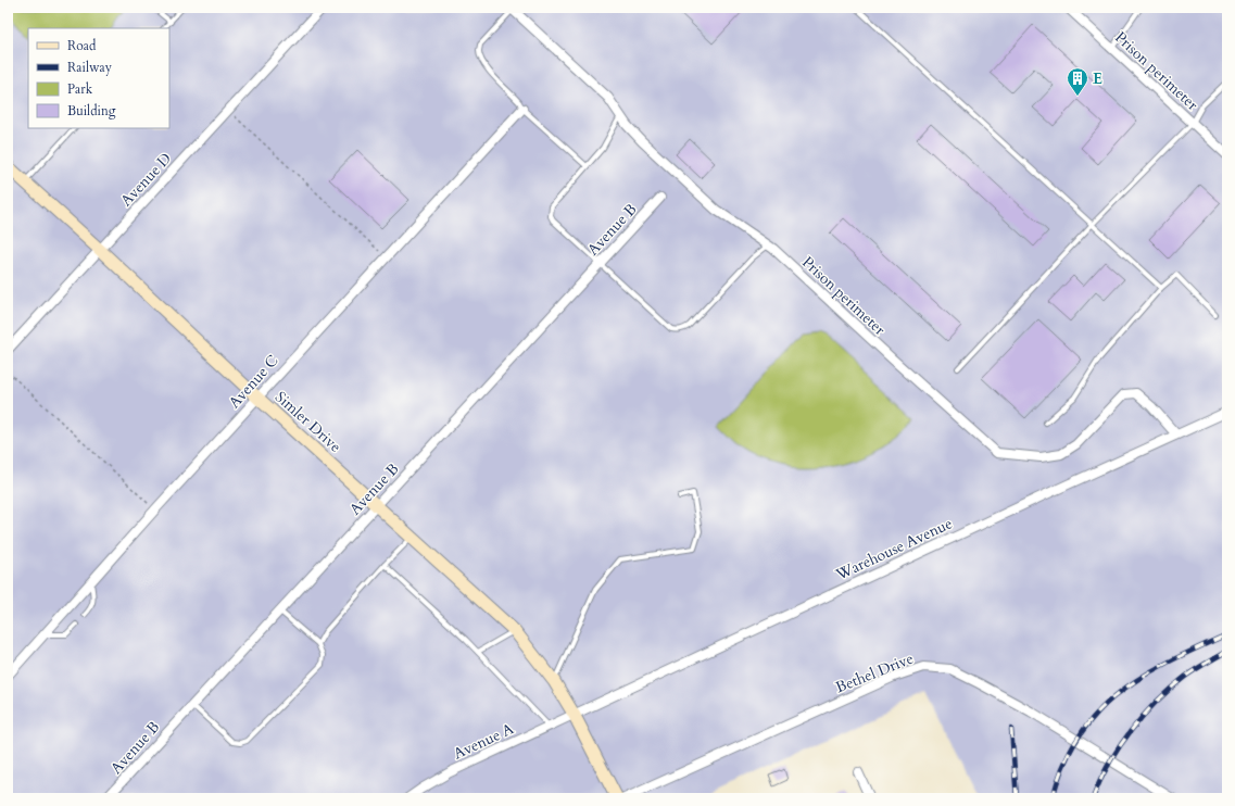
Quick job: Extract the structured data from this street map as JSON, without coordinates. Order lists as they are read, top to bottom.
{
  "streets": {
    "street": [
      "Prison perimeter",
      "Avenue D",
      "Avenue B",
      "Avenue C",
      "Simler Drive",
      "Warehouse Avenue",
      "Bethel Drive",
      "Avenue A"
    ]
  },
  "crossings": [
    ["Prison perimeter", "Warehouse Avenue"],
    ["Avenue D", "Simler Drive"],
    ["Avenue B", "Simler Drive"],
    ["Avenue C", "Simler Drive"],
    ["Simler Drive", "Warehouse Avenue"],
    ["Simler Drive", "Avenue A"],
    ["Warehouse Avenue", "Avenue A"]
  ],
  "places": {
    "building": ["E"]
  },
  "legend": [
    "Road",
    "Railway",
    "Park",
    "Building"
  ]
}
